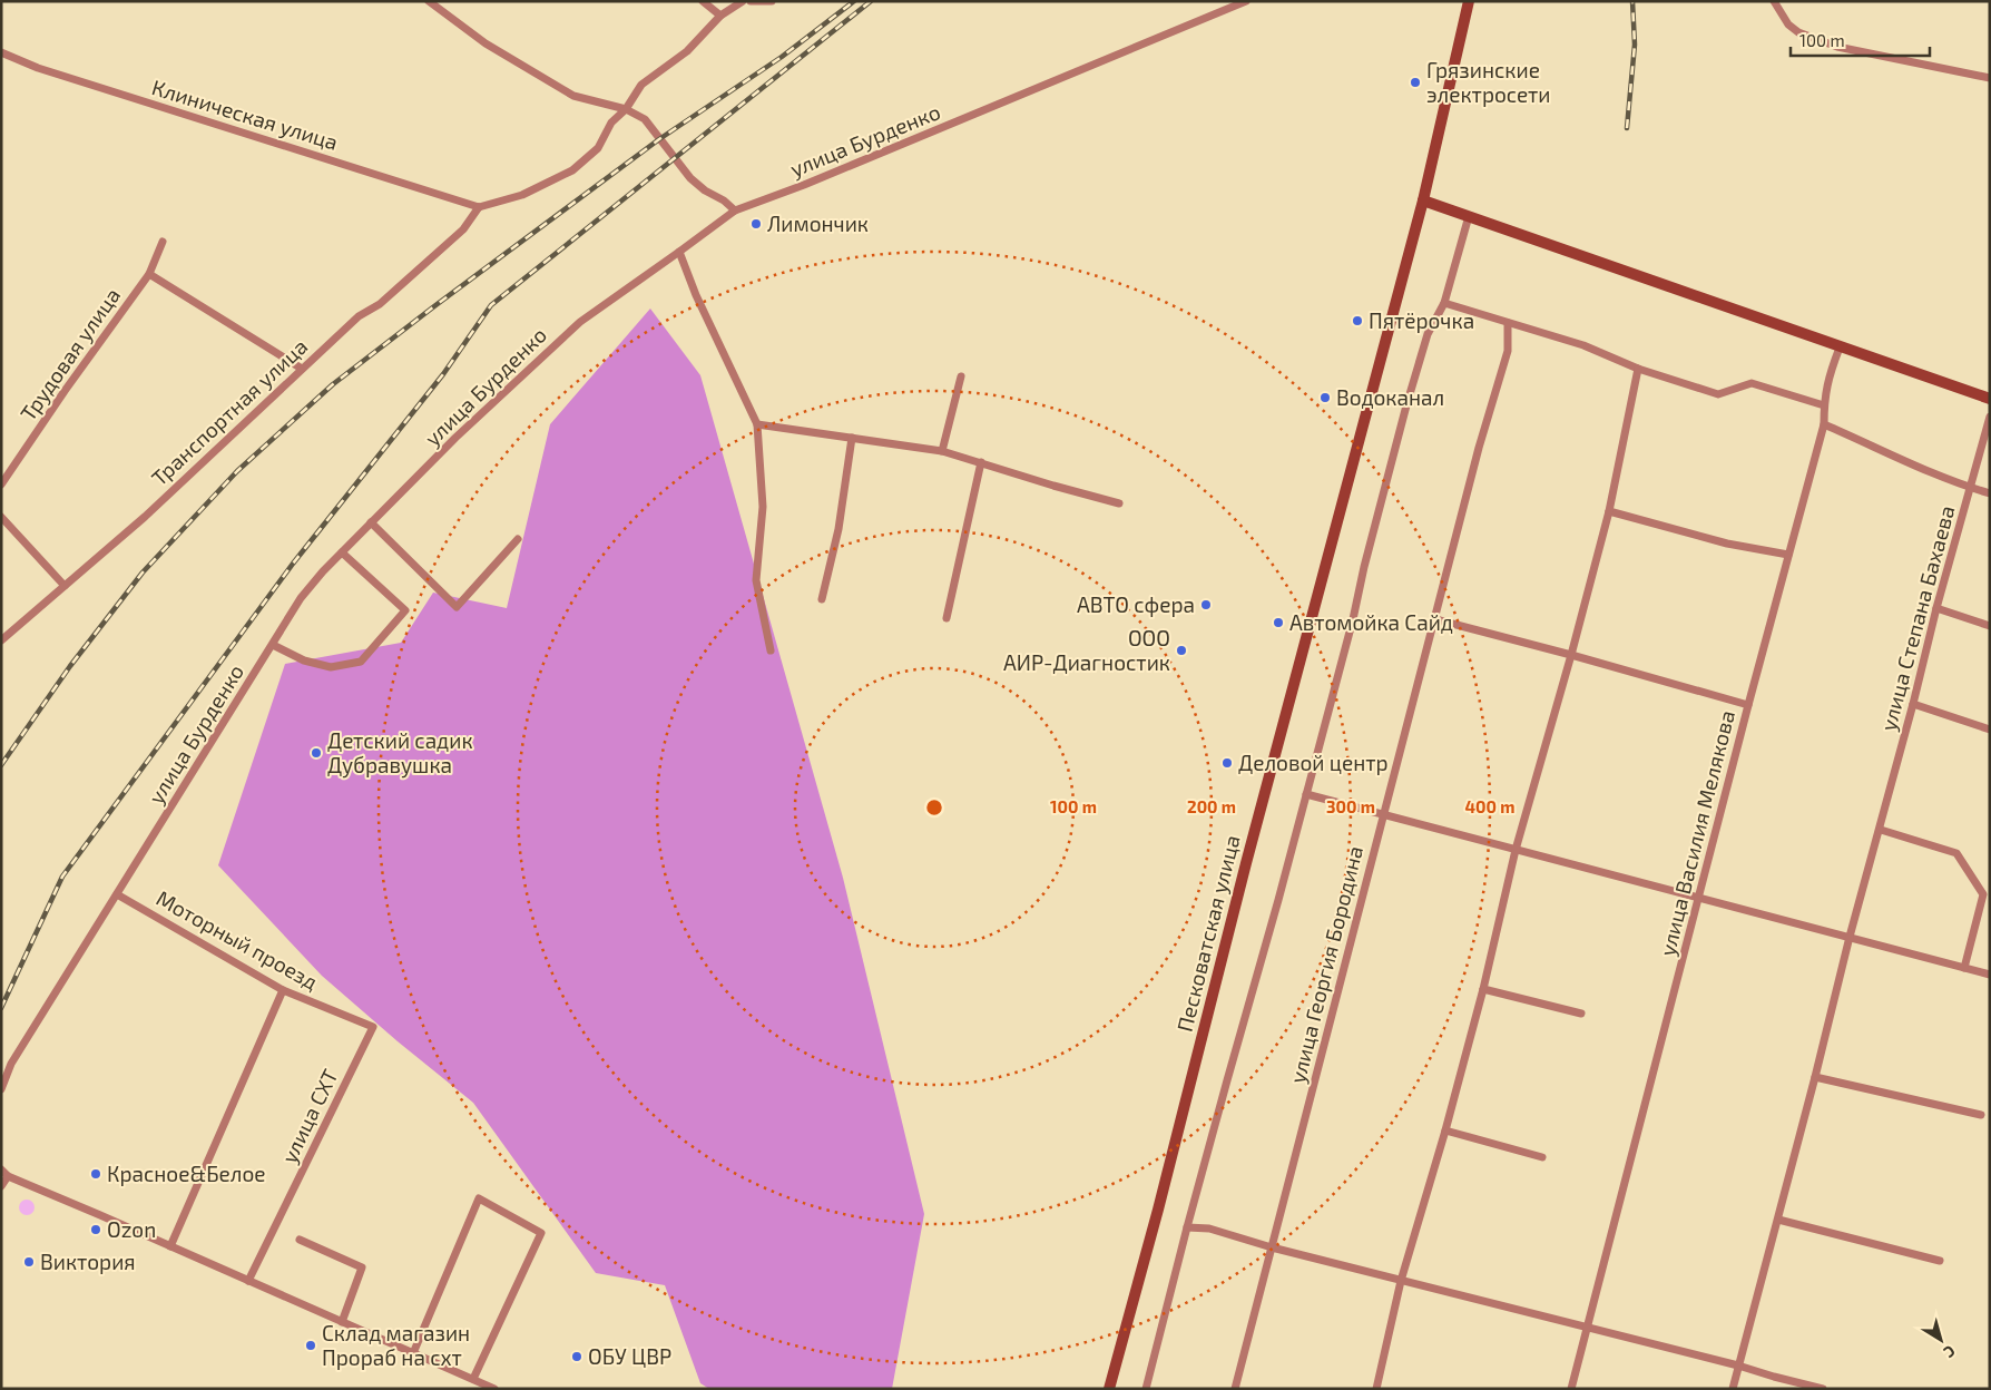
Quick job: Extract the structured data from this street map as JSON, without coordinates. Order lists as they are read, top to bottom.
{
  "streets": {
    "main road": ["Песковатская улица"],
    "street": [
      "Клиническая улица",
      "улица Бурденко",
      "Трудовая улица",
      "Транспортная улица",
      "улица Степана Бахаева",
      "улица Василия Мелякова",
      "Моторный проезд",
      "улица Георгия Бородина",
      "улица СХТ"
    ]
  },
  "crossings": [
    ["Клиническая улица", "Транспортная улица"],
    ["улица Бурденко", "Моторный проезд"],
    ["Моторный проезд", "улица СХТ"]
  ],
  "places": [
    "Грязинские электросети",
    "Лимончик",
    "Пятёрочка",
    "Водоканал",
    "АВТО сфера",
    "Автомойка Сайд",
    "ООО АИР-Диагностик",
    "Детский садик Дубравушка",
    "Деловой центр",
    "Красное&Белое",
    "Ozon",
    "Виктория",
    "Склад магазин Прораб на схт",
    "ОБУ ЦВР"
  ],
  "scale_bar": "100 m",
  "north": "bottom right",
  "rings": [
    "100 m",
    "200 m",
    "300 m",
    "400 m"
  ]
}
